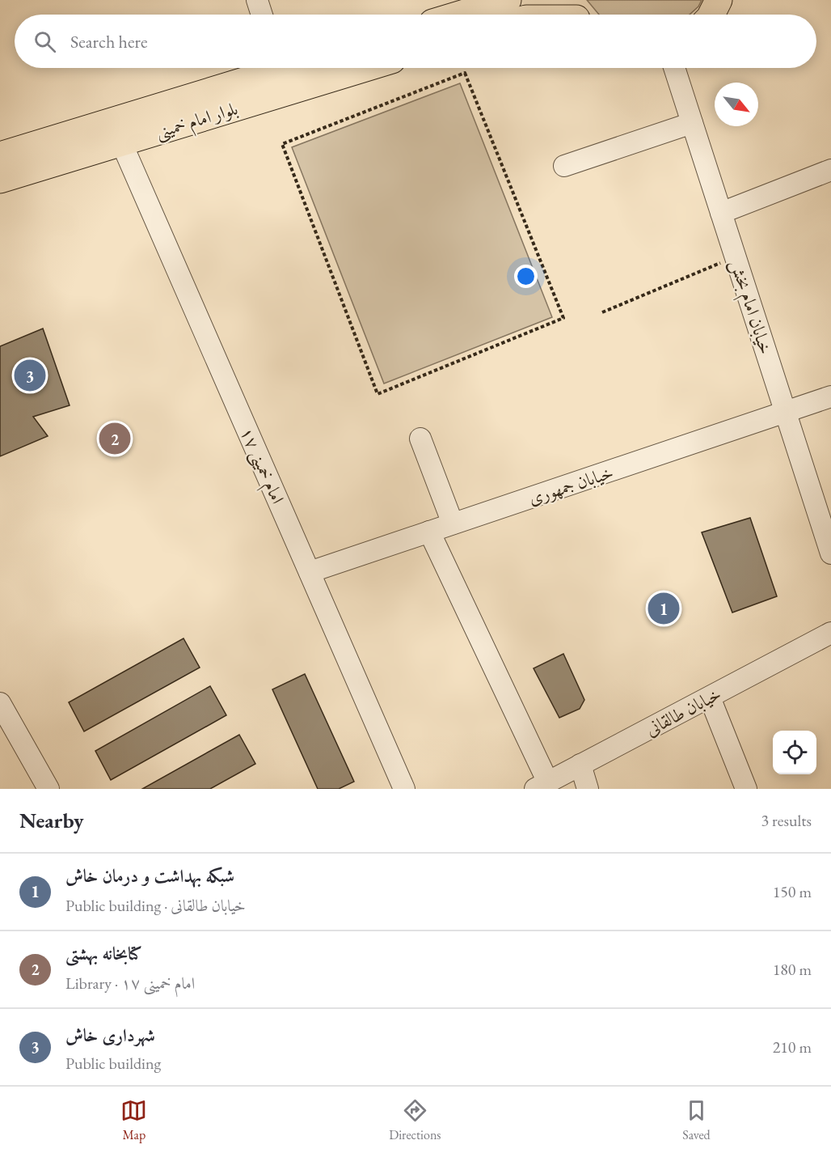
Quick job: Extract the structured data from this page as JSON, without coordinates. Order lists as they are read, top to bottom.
{
  "streets": {
    "main road": ["بلوار امام خمینی"],
    "street": [
      "خیابان امام بخش",
      "امام خمینی ۱۷",
      "خیابان جمهوری",
      "خیابان طالقانی"
    ]
  },
  "crossings": [
    ["بلوار امام خمینی", "امام خمینی ۱۷"],
    ["خیابان امام بخش", "خیابان جمهوری"],
    ["امام خمینی ۱۷", "خیابان جمهوری"]
  ],
  "north": "bottom right",
  "page": {
    "search": "Search here",
    "pins": ["3", "2", "1"],
    "heading": ["Nearby", "3 results"],
    "list": [
      {
        "mark": "1",
        "name": "شبکه بهداشت و درمان خاش",
        "note": "Public building · خیابان طالقانی",
        "value": "150 m"
      },
      {
        "mark": "2",
        "name": "کتابخانه بهشتی",
        "note": "Library · امام خمینی ۱۷",
        "value": "180 m"
      },
      {
        "mark": "3",
        "name": "شهرداری خاش",
        "note": "Public building",
        "value": "210 m"
      }
    ],
    "nav": ["Map", "Directions", "Saved"]
  }
}
